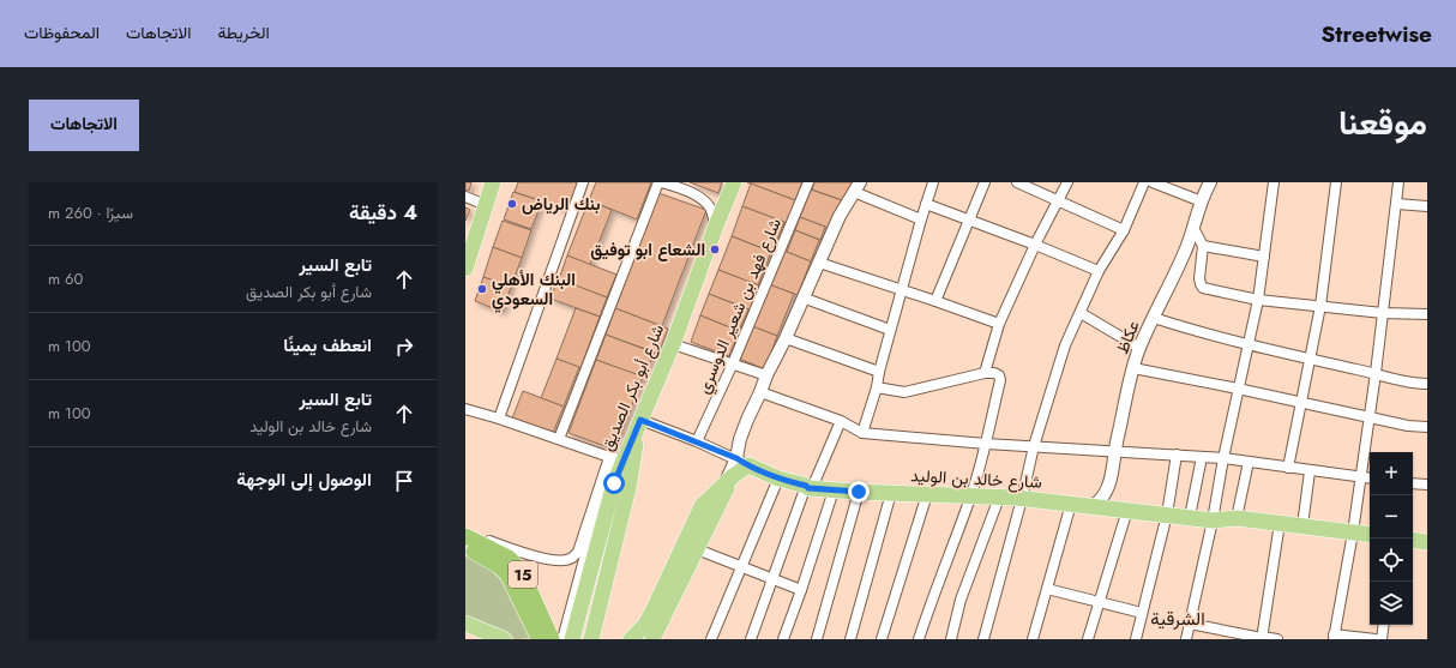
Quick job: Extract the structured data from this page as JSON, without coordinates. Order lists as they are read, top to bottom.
{
  "streets": {
    "highway": ["15"],
    "main road": ["شارع أبو بكر الصديق", "شارع خالد بن الوليد"],
    "street": ["شارع فهد بن شعير الدوسري", "عكاظ"]
  },
  "crossings": [
    ["عكاظ", "شارع خالد بن الوليد"]
  ],
  "districts": ["الشرقية"],
  "places": ["بنك الرياض", "الشعاع ابو توفيق", "البنك الأهلي السعودي"],
  "page": {
    "header": "Streetwise",
    "nav": ["الخريطة", "الاتجاهات", "المحفوظات"],
    "title": "موقعنا",
    "buttons": "الاتجاهات",
    "heading": ["4 دقيقة", "سيرًا · 260 m"],
    "list": [
      ["تابع السير", "شارع أبو بكر الصديق", "60 m"],
      ["انعطف يمينًا", "100 m"],
      ["تابع السير", "شارع خالد بن الوليد", "100 m"],
      "الوصول إلى الوجهة"
    ],
    "map_buttons": ["+", "−"]
  }
}
